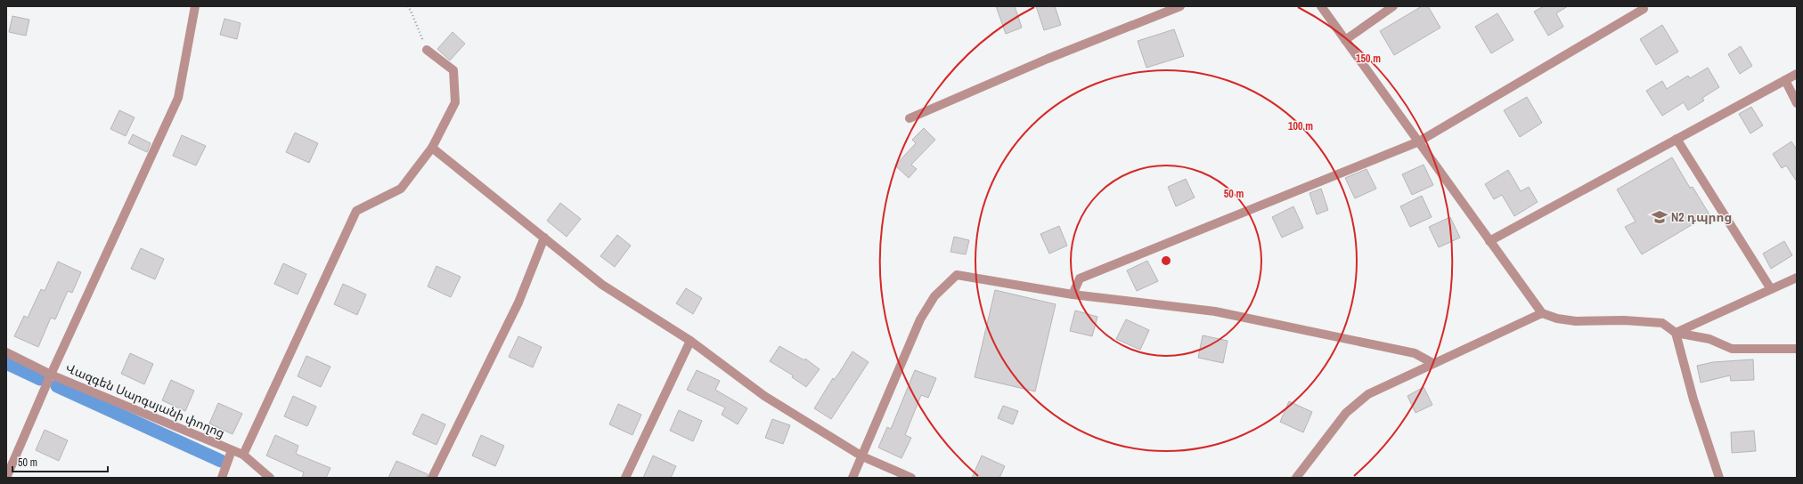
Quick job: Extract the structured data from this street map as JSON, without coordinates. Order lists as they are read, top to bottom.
{
  "streets": {
    "street": ["Վազգեն Սարգսյանի փողոց"]
  },
  "places": {
    "school or university": ["N2 դպրոց"]
  },
  "scale_bar": "50 m",
  "rings": ["150 m", "100 m", "50 m"]
}
